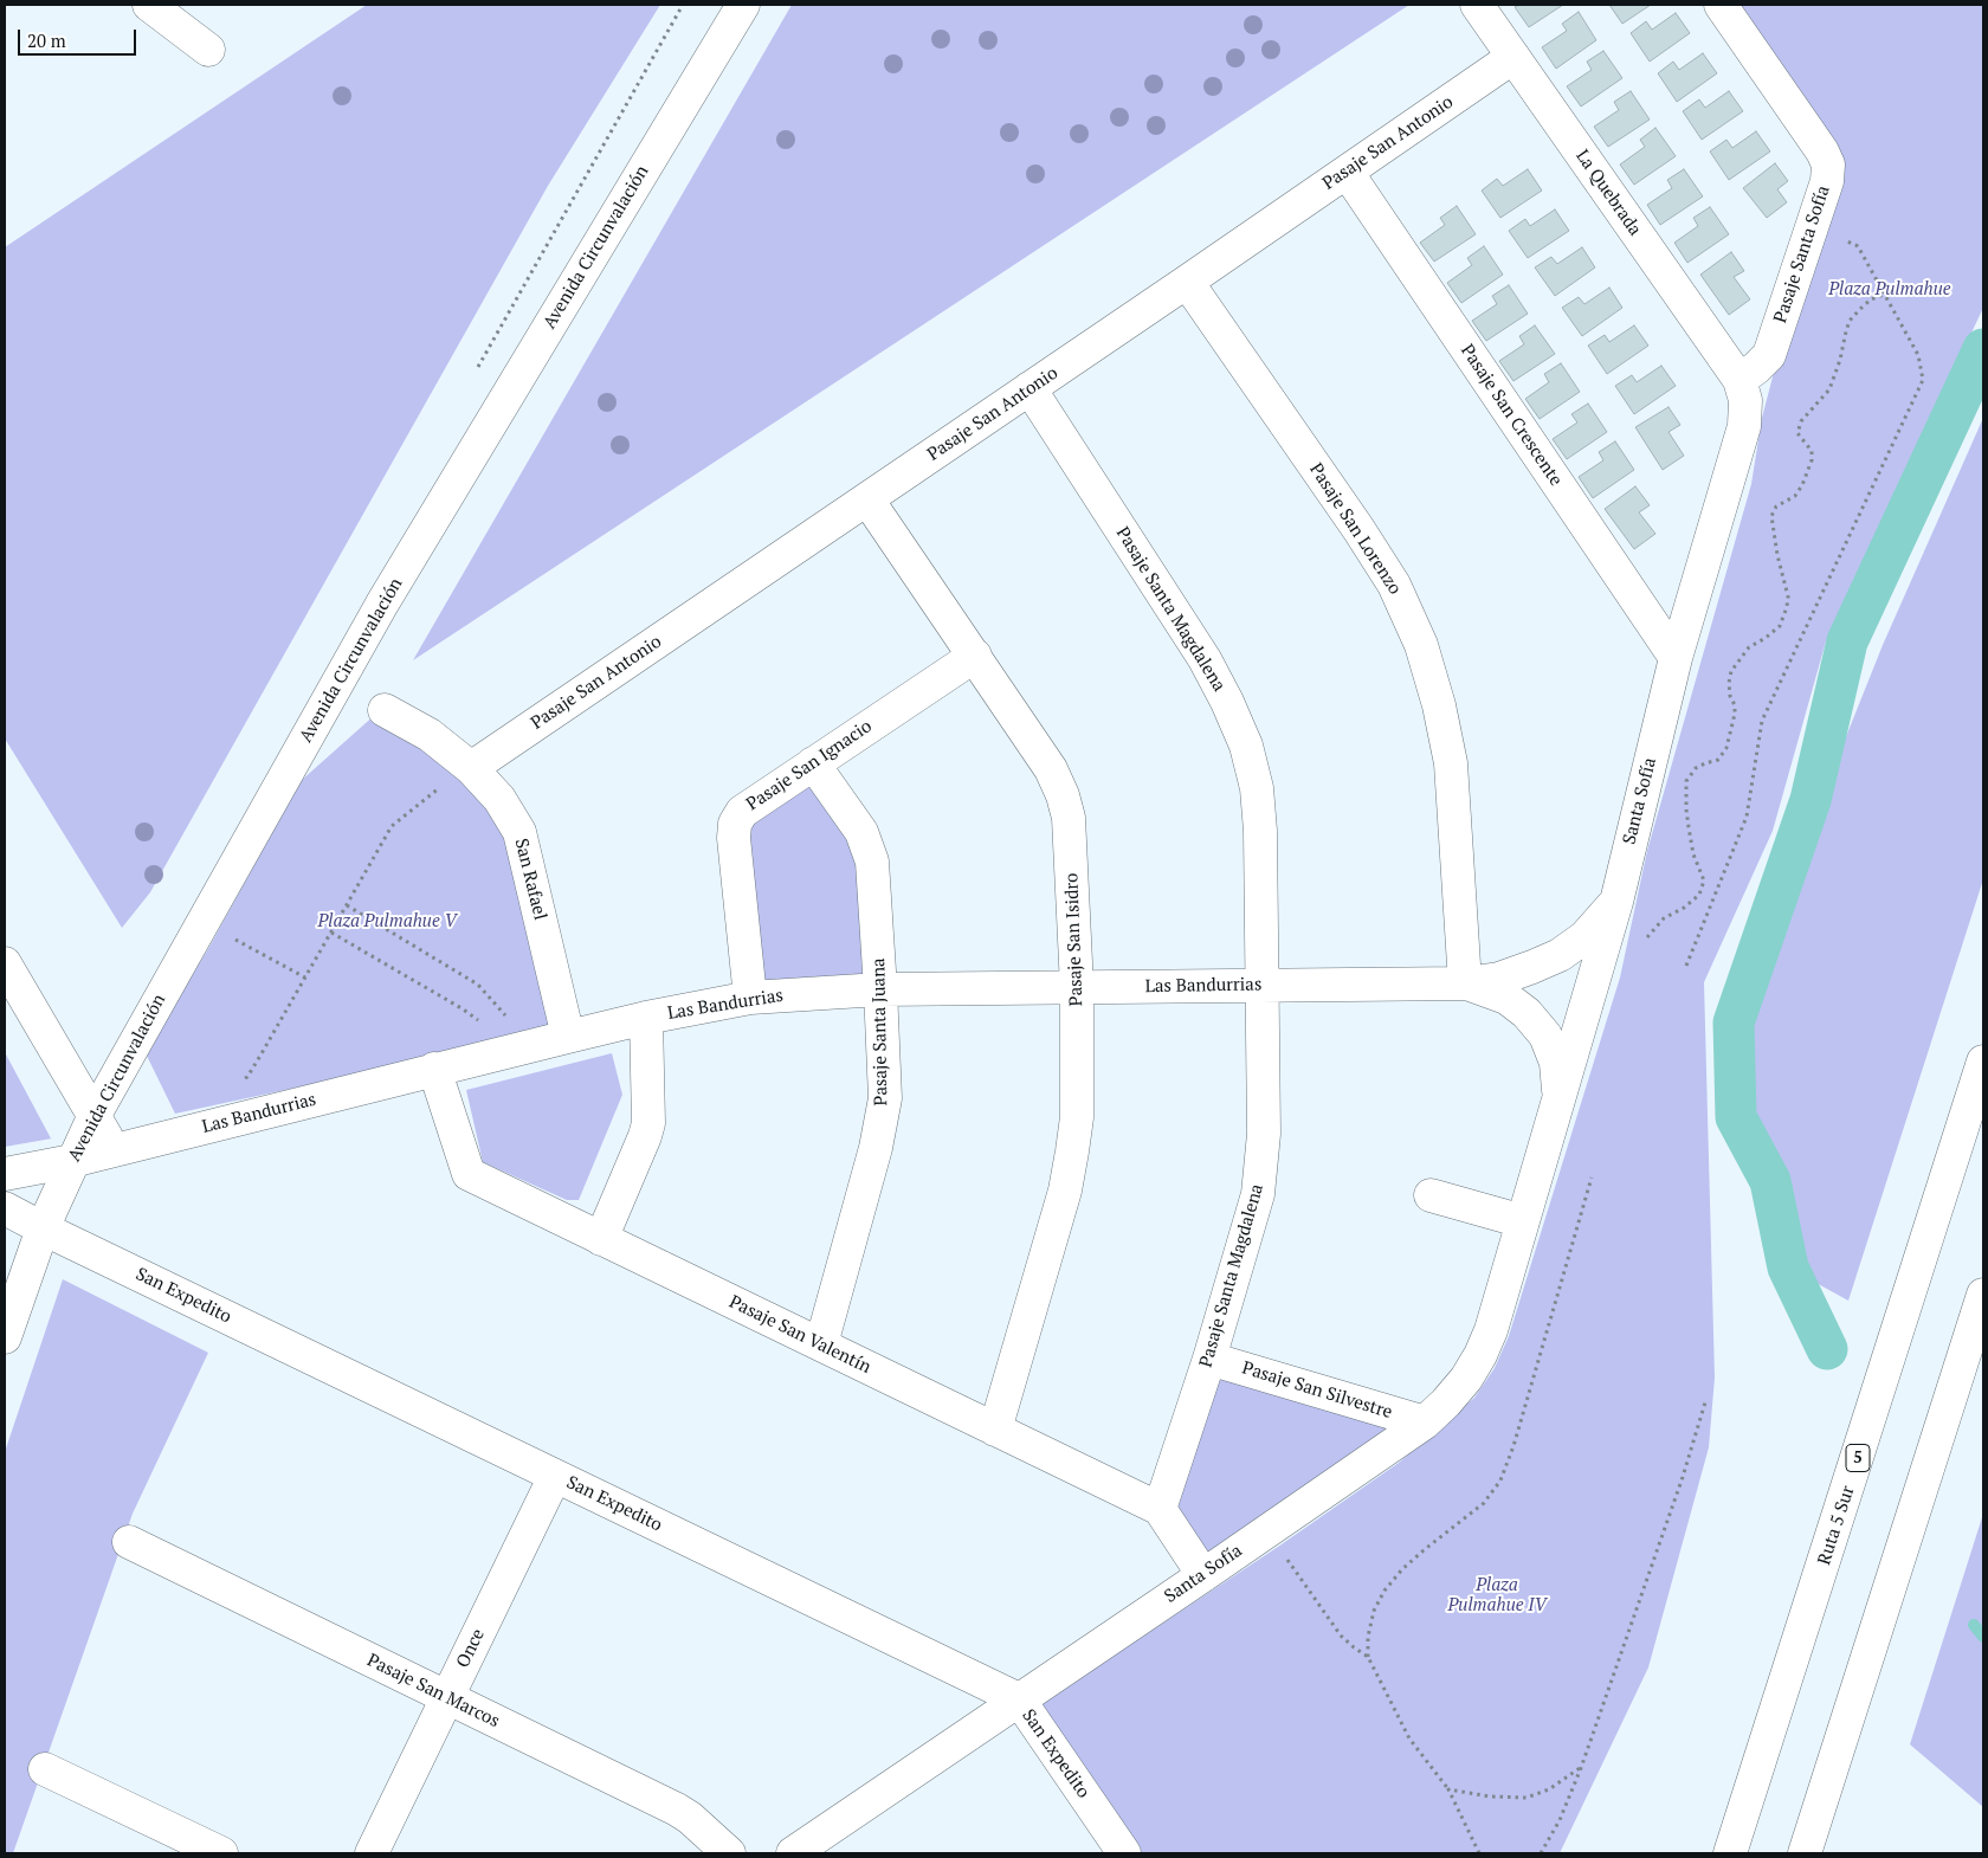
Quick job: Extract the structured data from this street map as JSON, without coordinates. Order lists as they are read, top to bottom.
{
  "streets": {
    "main road": [
      "Pasaje San Antonio",
      "La Quebrada",
      "Avenida Circunvalación",
      "Pasaje Santa Sofía",
      "Pasaje San Crescente",
      "Pasaje San Lorenzo",
      "Pasaje Santa Magdalena",
      "Pasaje San Ignacio",
      "Santa Sofía",
      "San Rafael",
      "Pasaje San Isidro",
      "Las Bandurrias",
      "Pasaje Santa Juana",
      "San Expedito",
      "Pasaje San Valentín",
      "Pasaje San Silvestre",
      "5",
      "Ruta 5 Sur",
      "Once",
      "Pasaje San Marcos"
    ]
  },
  "crossings": [
    ["Pasaje San Antonio", "La Quebrada"],
    ["Pasaje San Antonio", "Pasaje San Crescente"],
    ["Pasaje San Antonio", "Pasaje San Lorenzo"],
    ["Pasaje San Antonio", "Pasaje Santa Magdalena"],
    ["Pasaje San Antonio", "San Rafael"],
    ["Pasaje San Antonio", "Pasaje San Isidro"],
    ["La Quebrada", "Pasaje Santa Sofía"],
    ["La Quebrada", "Santa Sofía"],
    ["Avenida Circunvalación", "Las Bandurrias"],
    ["Avenida Circunvalación", "San Expedito"],
    ["Pasaje Santa Sofía", "Santa Sofía"],
    ["Pasaje San Crescente", "Santa Sofía"],
    ["Pasaje San Lorenzo", "Las Bandurrias"],
    ["Pasaje Santa Magdalena", "Las Bandurrias"],
    ["Pasaje Santa Magdalena", "Pasaje San Valentín"],
    ["Pasaje Santa Magdalena", "Pasaje San Silvestre"],
    ["Pasaje San Ignacio", "Pasaje San Isidro"],
    ["Pasaje San Ignacio", "Las Bandurrias"],
    ["Pasaje San Ignacio", "Pasaje Santa Juana"],
    ["Santa Sofía", "Las Bandurrias"],
    ["Santa Sofía", "San Expedito"],
    ["Santa Sofía", "Pasaje San Silvestre"],
    ["San Rafael", "Las Bandurrias"],
    ["Pasaje San Isidro", "Las Bandurrias"],
    ["Pasaje San Isidro", "Pasaje San Valentín"],
    ["Las Bandurrias", "Pasaje Santa Juana"],
    ["Las Bandurrias", "Pasaje San Valentín"],
    ["Pasaje Santa Juana", "Pasaje San Valentín"],
    ["San Expedito", "Once"],
    ["Once", "Pasaje San Marcos"]
  ],
  "parks": ["Plaza Pulmahue", "Plaza Pulmahue V", "Plaza Pulmahue IV"],
  "scale_bar": "20 m"
}
